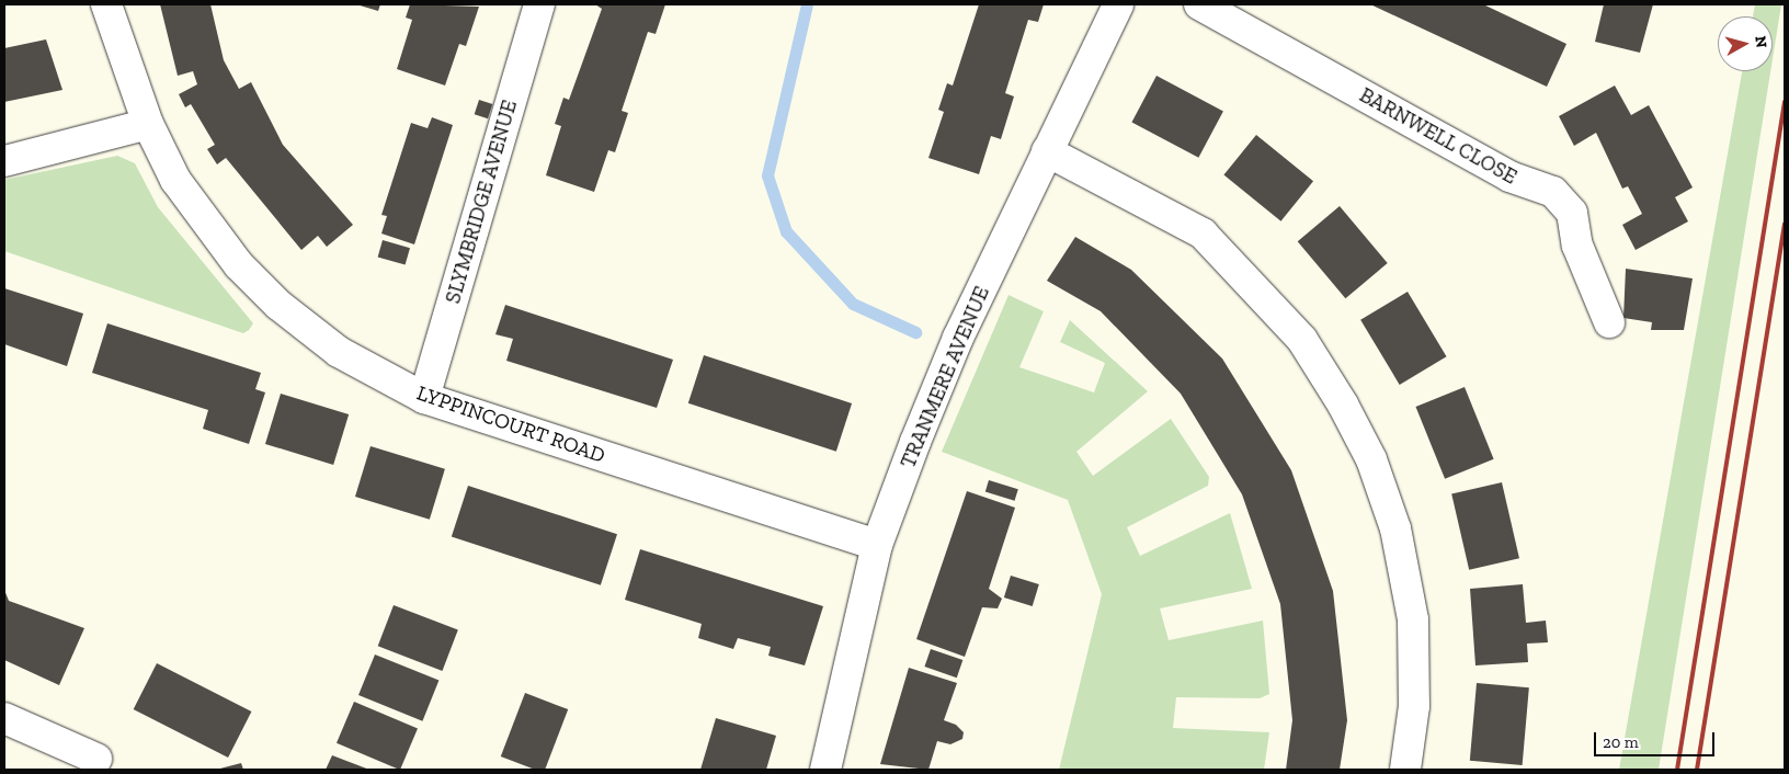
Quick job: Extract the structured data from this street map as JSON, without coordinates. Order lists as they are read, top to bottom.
{
  "streets": {
    "street": [
      "BARNWELL CLOSE",
      "SLYMBRIDGE AVENUE",
      "TRANMERE AVENUE",
      "LYPPINCOURT ROAD"
    ]
  },
  "crossings": [
    ["SLYMBRIDGE AVENUE", "LYPPINCOURT ROAD"],
    ["TRANMERE AVENUE", "LYPPINCOURT ROAD"]
  ],
  "scale_bar": "20 m",
  "north": "right"
}
